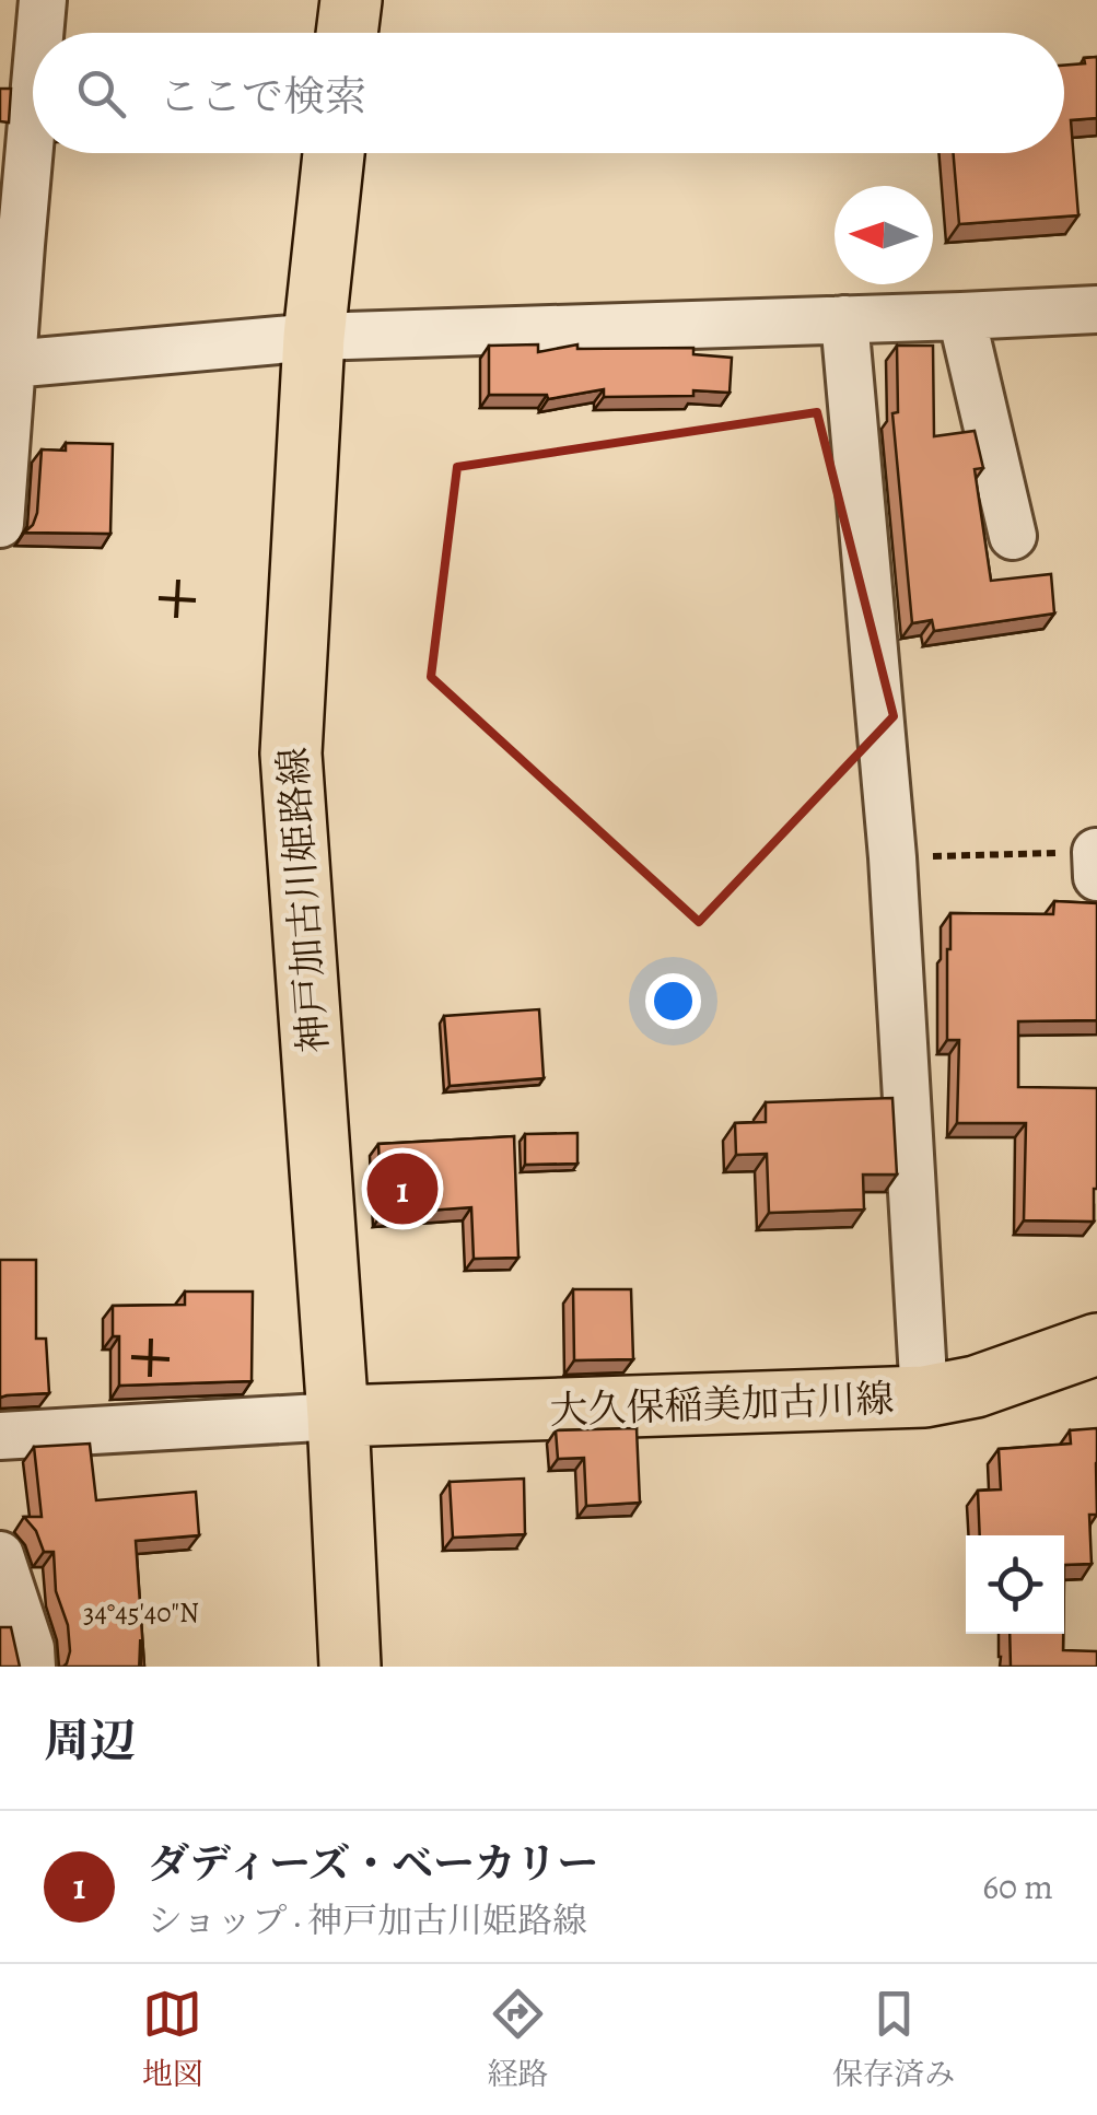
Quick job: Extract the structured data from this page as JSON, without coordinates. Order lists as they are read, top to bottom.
{
  "streets": {
    "main road": ["神戸加古川姫路線", "大久保稲美加古川線"]
  },
  "crossings": [
    ["神戸加古川姫路線", "大久保稲美加古川線"]
  ],
  "north": "left",
  "page": {
    "search": "ここで検索",
    "pins": "1",
    "heading": "周辺",
    "list": [
      {
        "mark": "1",
        "name": "ダディーズ・ベーカリー",
        "note": "ショップ · 神戸加古川姫路線",
        "value": "60 m"
      }
    ],
    "nav": ["地図", "経路", "保存済み"]
  },
  "coordinates": ["34°45'40\"N"]
}
